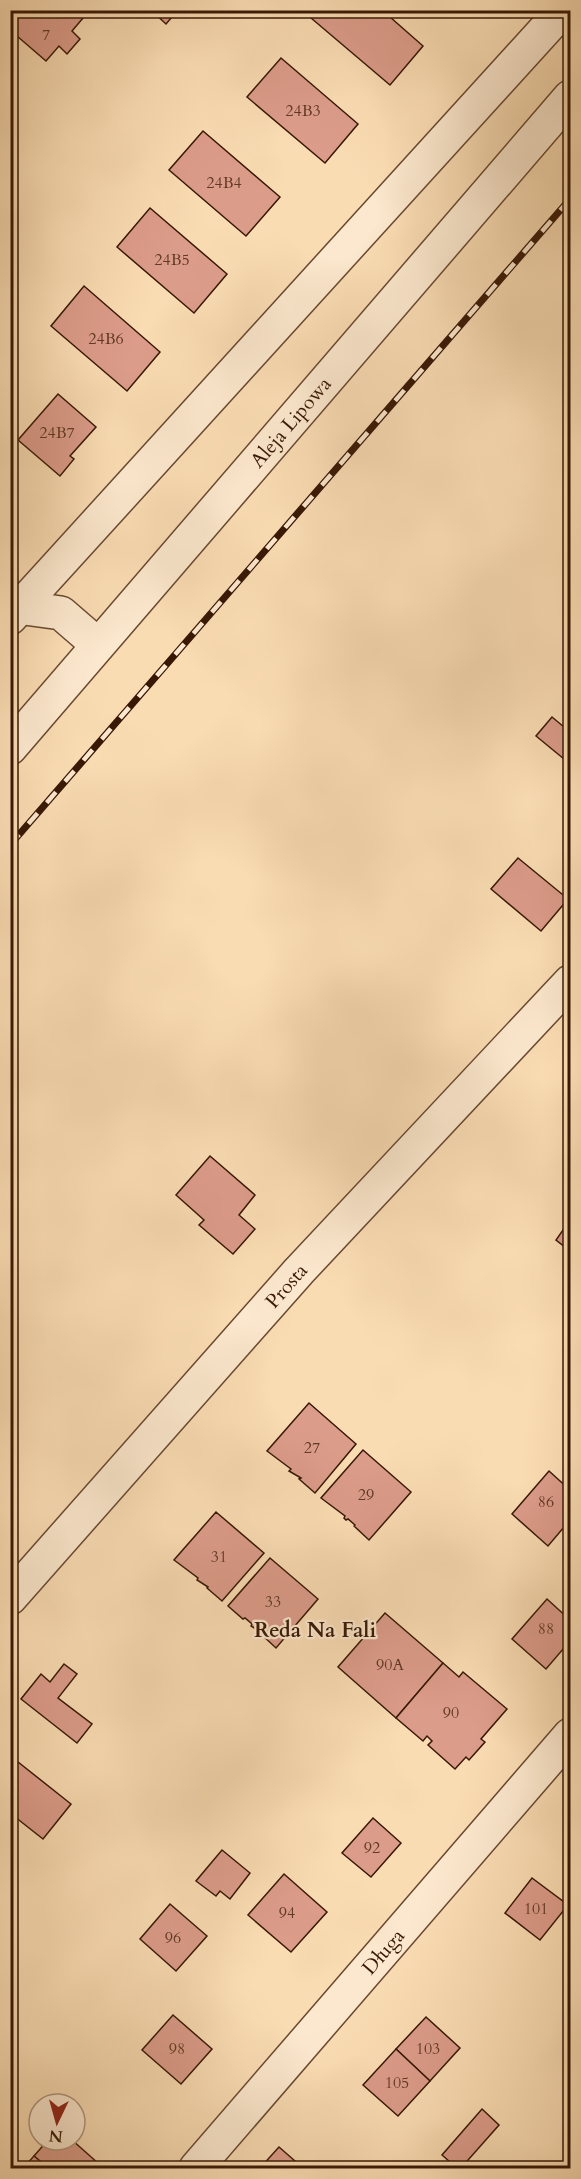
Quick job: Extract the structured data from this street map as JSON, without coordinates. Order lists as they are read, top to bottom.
{
  "streets": {
    "street": ["Aleja Lipowa", "Prosta", "Długa"]
  },
  "districts": ["Reda Na Fali"],
  "house_numbers": [
    "7",
    "24B3",
    "24B4",
    "24B5",
    "24B6",
    "24B7",
    "27",
    "29",
    "86",
    "31",
    "33",
    "88",
    "90A",
    "90",
    "92",
    "101",
    "94",
    "96",
    "98",
    "103",
    "105"
  ],
  "north": "bottom"
}
